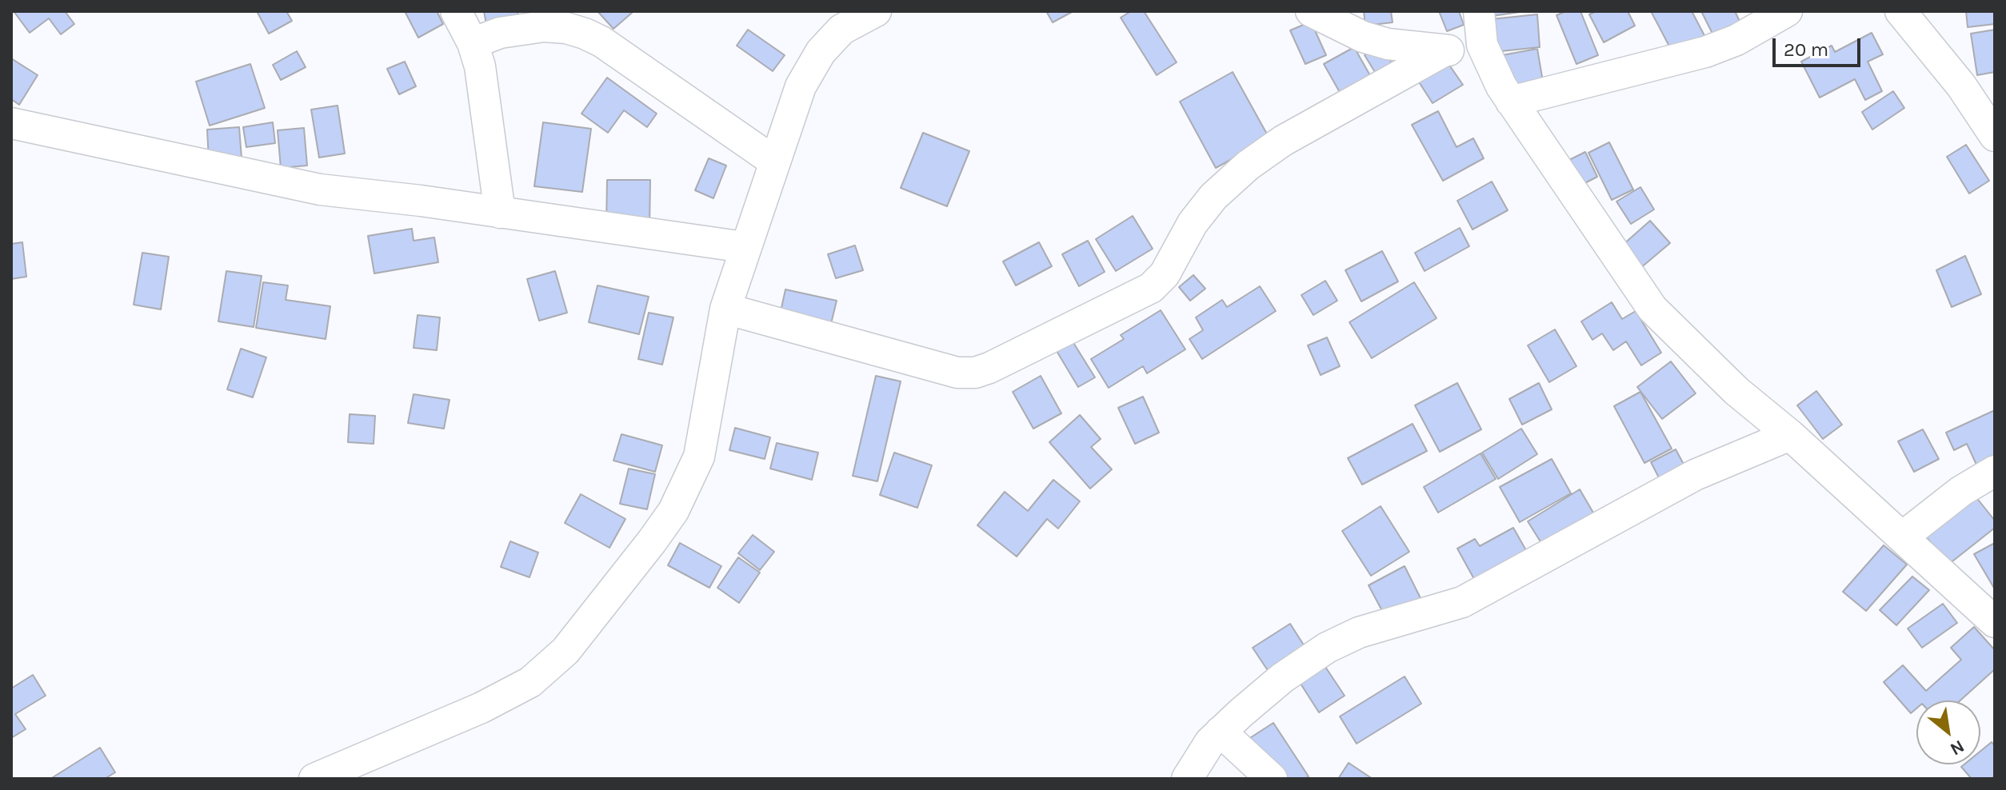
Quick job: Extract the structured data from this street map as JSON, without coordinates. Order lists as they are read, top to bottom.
{
  "scale_bar": "20 m",
  "north": "bottom right"
}
